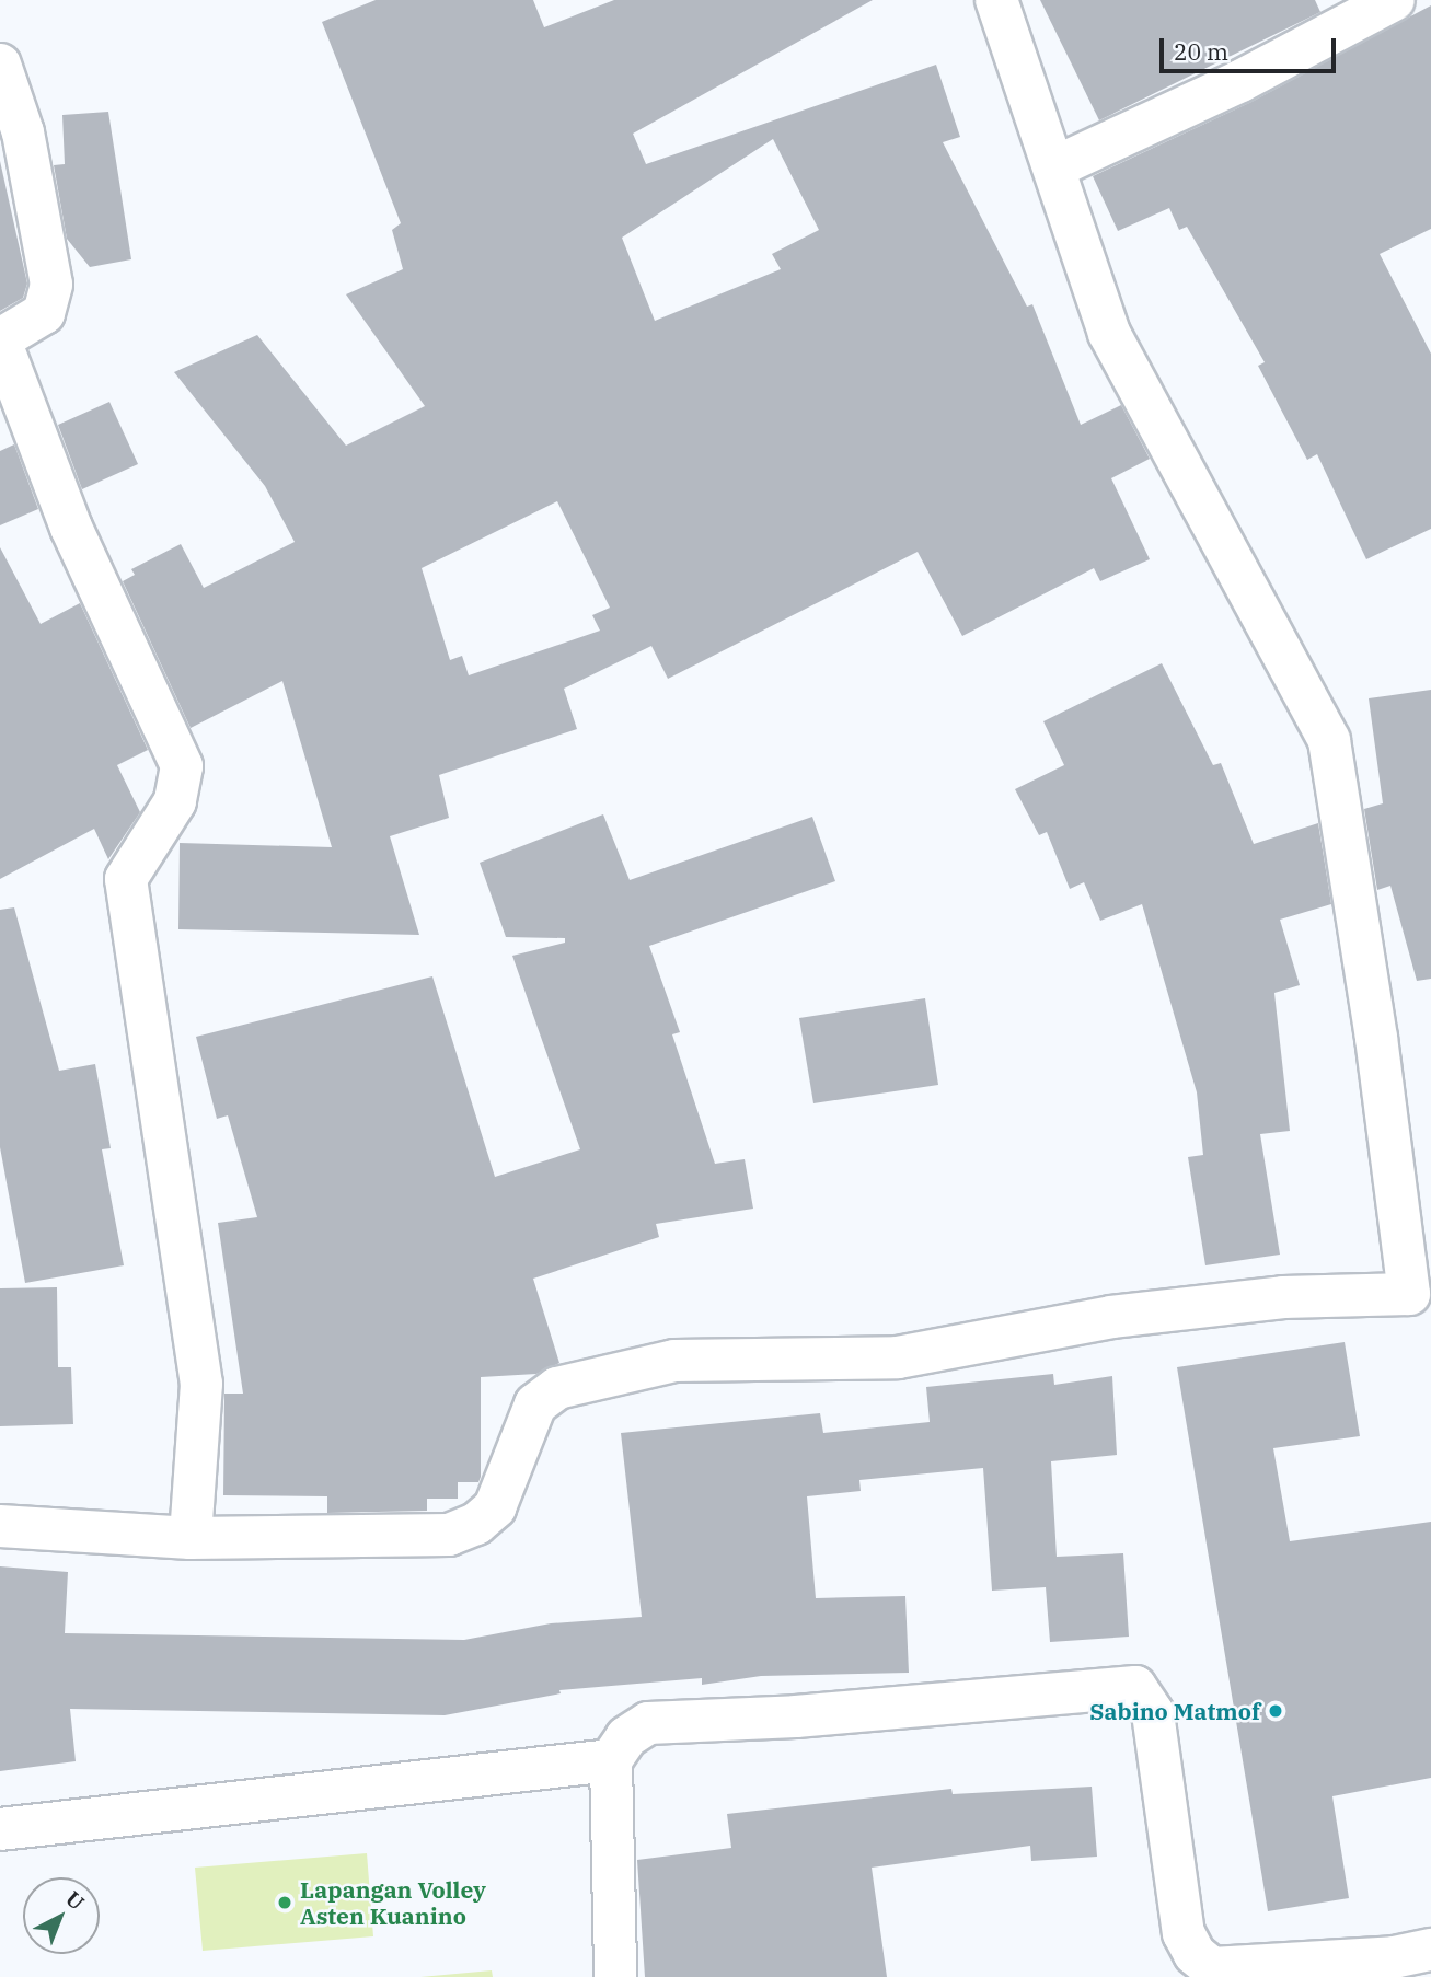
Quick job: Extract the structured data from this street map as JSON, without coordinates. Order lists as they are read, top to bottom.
{
  "places": ["Sabino Matmof", "Lapangan Volley Asten Kuanino"],
  "scale_bar": "20 m",
  "north": "top right"
}
